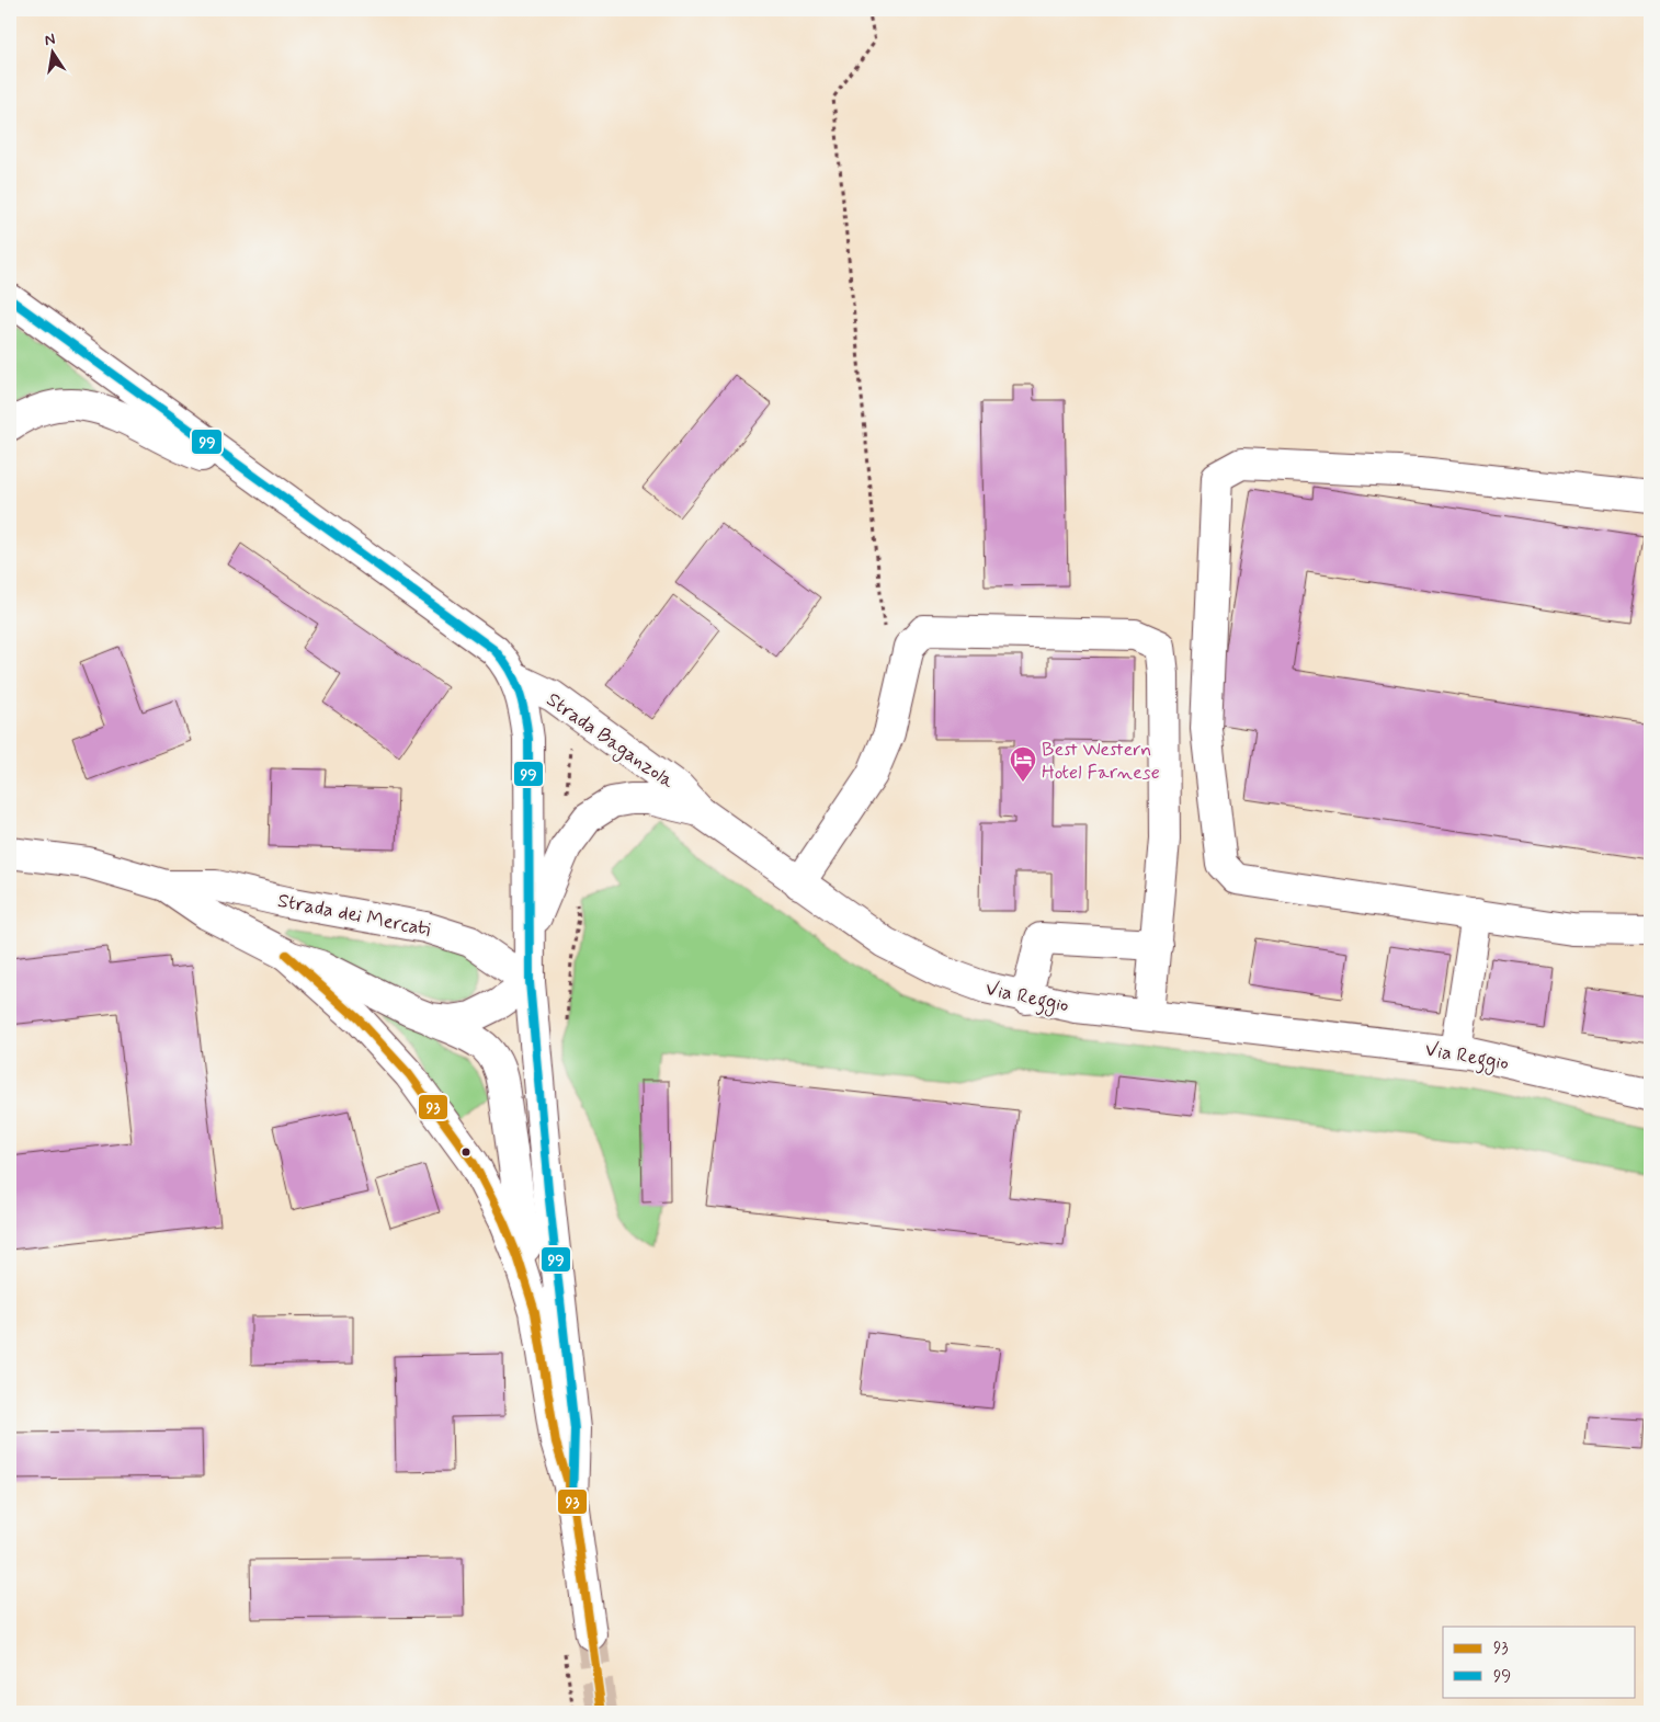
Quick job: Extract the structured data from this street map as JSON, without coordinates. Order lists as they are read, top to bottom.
{
  "streets": {
    "street": ["Strada Baganzola", "Strada dei Mercati", "Via Reggio"]
  },
  "crossings": [
    ["Strada Baganzola", "Strada dei Mercati"],
    ["Strada Baganzola", "Via Reggio"]
  ],
  "places": {
    "hotel": ["Best Western Hotel Farnese"]
  },
  "lines": ["transit line 99", "transit line 93"],
  "legend": ["93", "99"],
  "north": "top"
}
